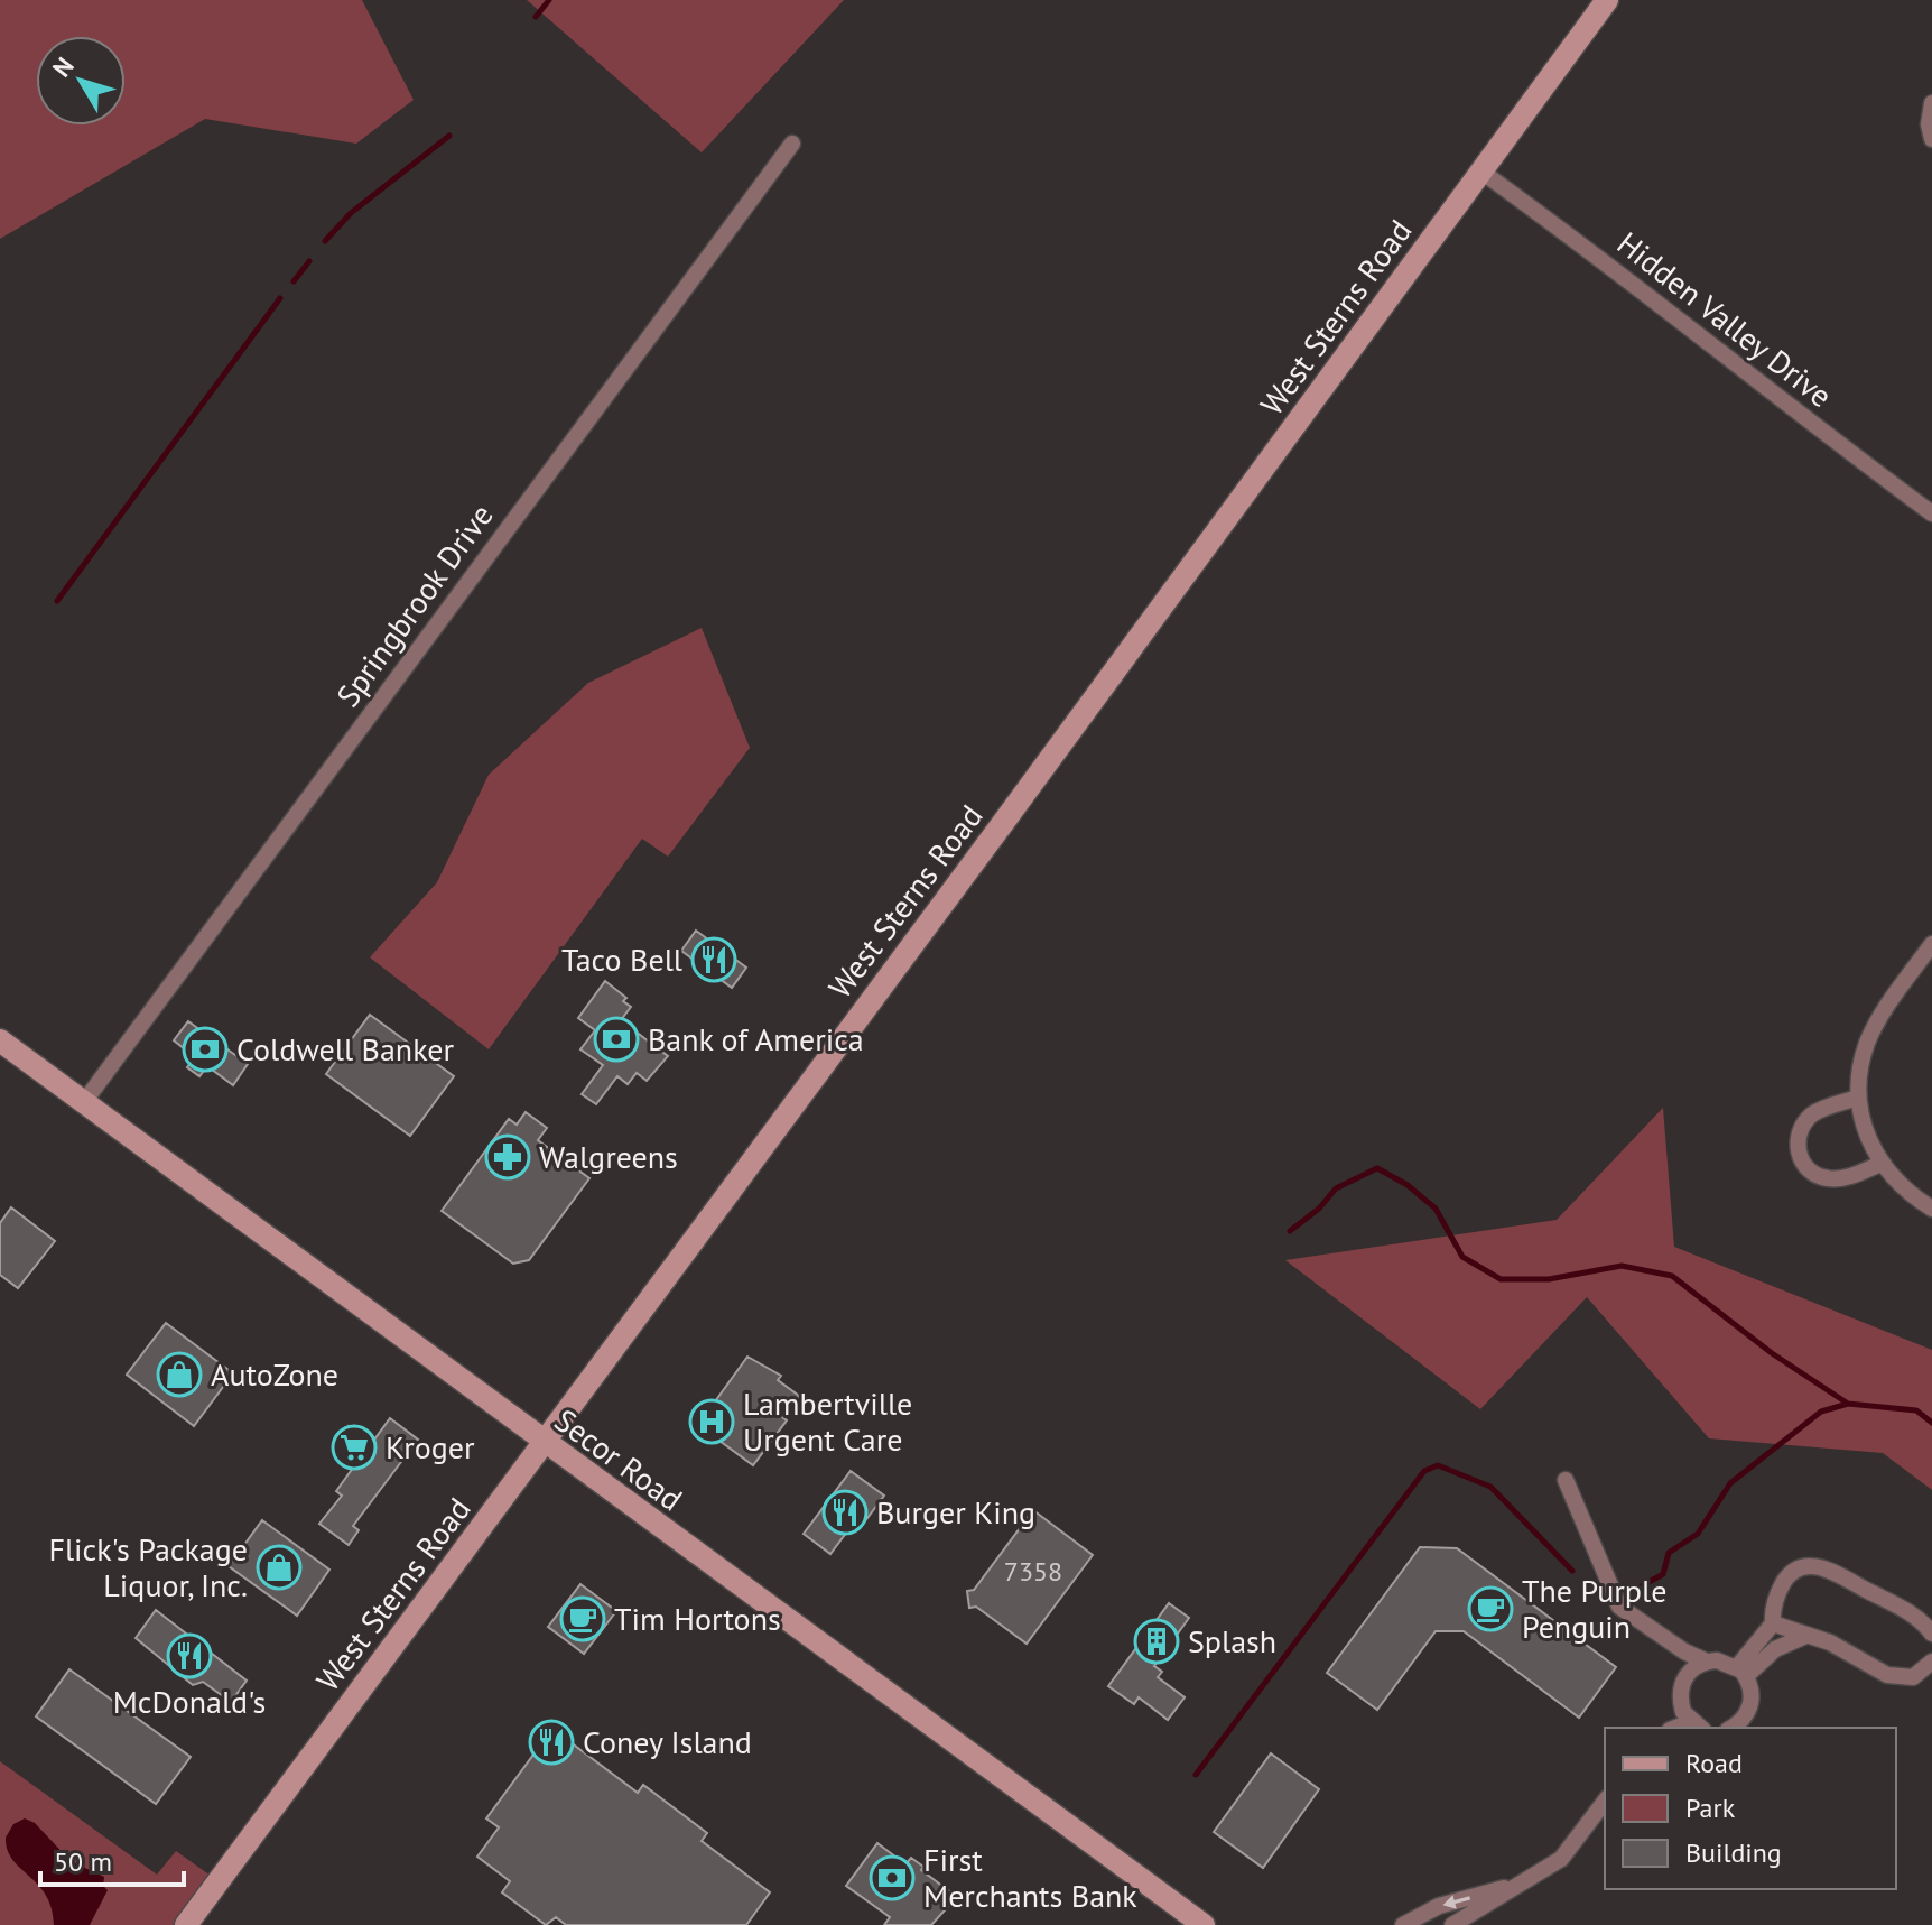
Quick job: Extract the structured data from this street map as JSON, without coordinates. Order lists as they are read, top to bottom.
{
  "streets": {
    "main road": ["West Sterns Road", "Secor Road"],
    "street": ["Hidden Valley Drive", "Springbrook Drive"]
  },
  "crossings": [
    ["West Sterns Road", "Hidden Valley Drive"],
    ["West Sterns Road", "Secor Road"],
    ["Springbrook Drive", "Secor Road"]
  ],
  "places": {
    "restaurant": [
      "Taco Bell",
      "Burger King",
      "McDonald's",
      "Coney Island"
    ],
    "bank": ["Bank of America", "Coldwell Banker", "First Merchants Bank"],
    "pharmacy": ["Walgreens"],
    "shop": ["AutoZone", "Flick's Package Liquor, Inc."],
    "hospital": ["Lambertville Urgent Care"],
    "supermarket": ["Kroger"],
    "cafe": ["The Purple Penguin", "Tim Hortons"],
    "building": ["Splash"]
  },
  "house_numbers": ["7358"],
  "legend": ["Road", "Park", "Building"],
  "scale_bar": "50 m",
  "north": "top left"
}
